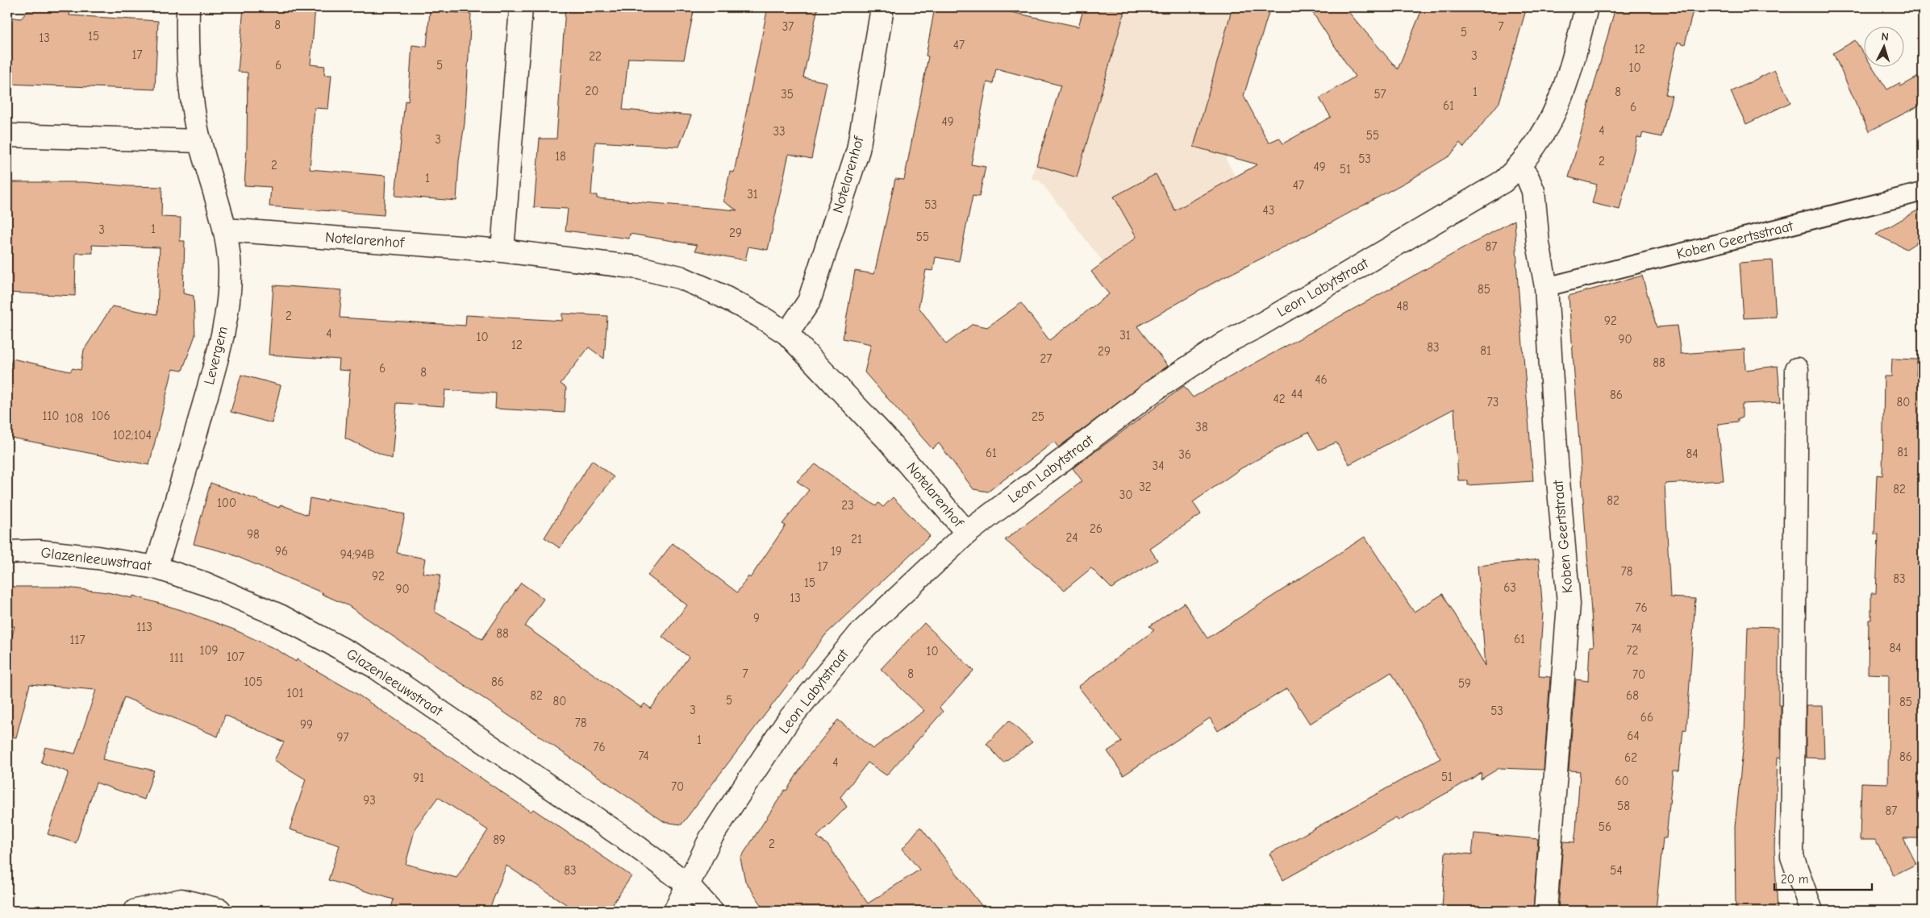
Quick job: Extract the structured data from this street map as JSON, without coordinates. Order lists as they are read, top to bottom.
{
  "streets": {
    "street": [
      "Notelarenhof",
      "Leon Labytstraat",
      "Levergem",
      "Koben Geertstraat",
      "Glazenleeuwstraat"
    ],
    "lane": ["Koben Geertsstraat"]
  },
  "crossings": [
    ["Notelarenhof", "Leon Labytstraat"],
    ["Notelarenhof", "Levergem"],
    ["Koben Geertsstraat", "Koben Geertstraat"],
    ["Leon Labytstraat", "Koben Geertstraat"],
    ["Leon Labytstraat", "Glazenleeuwstraat"],
    ["Levergem", "Glazenleeuwstraat"]
  ],
  "house_numbers": [
    "8",
    "37",
    "7",
    "5",
    "15",
    "13",
    "47",
    "12",
    "17",
    "3",
    "22",
    "6",
    "5",
    "10",
    "20",
    "1",
    "8",
    "35",
    "57",
    "61",
    "6",
    "49",
    "4",
    "33",
    "55",
    "3",
    "18",
    "53",
    "2",
    "2",
    "49",
    "51",
    "1",
    "47",
    "31",
    "53",
    "43",
    "1",
    "3",
    "29",
    "55",
    "87",
    "85",
    "48",
    "2",
    "92",
    "4",
    "31",
    "10",
    "90",
    "12",
    "83",
    "81",
    "29",
    "27",
    "88",
    "6",
    "8",
    "46",
    "44",
    "86",
    "42",
    "73",
    "80",
    "110",
    "106",
    "25",
    "108",
    "38",
    "102;104",
    "81",
    "61",
    "84",
    "36",
    "34",
    "32",
    "82",
    "30",
    "82",
    "100",
    "23",
    "26",
    "98",
    "24",
    "21",
    "96",
    "19",
    "94;94B",
    "17",
    "78",
    "92",
    "83",
    "15",
    "63",
    "90",
    "13",
    "76",
    "9",
    "113",
    "74",
    "88",
    "61",
    "117",
    "84",
    "109",
    "72",
    "10",
    "107",
    "111",
    "7",
    "8",
    "70",
    "105",
    "86",
    "59",
    "101",
    "82",
    "68",
    "5",
    "80",
    "85",
    "3",
    "53",
    "66",
    "78",
    "99",
    "64",
    "97",
    "1",
    "76",
    "74",
    "86",
    "62",
    "4",
    "51",
    "91",
    "60",
    "70",
    "93",
    "58",
    "87",
    "56",
    "89",
    "2",
    "83",
    "54"
  ],
  "scale_bar": "20 m",
  "north": "top"
}
